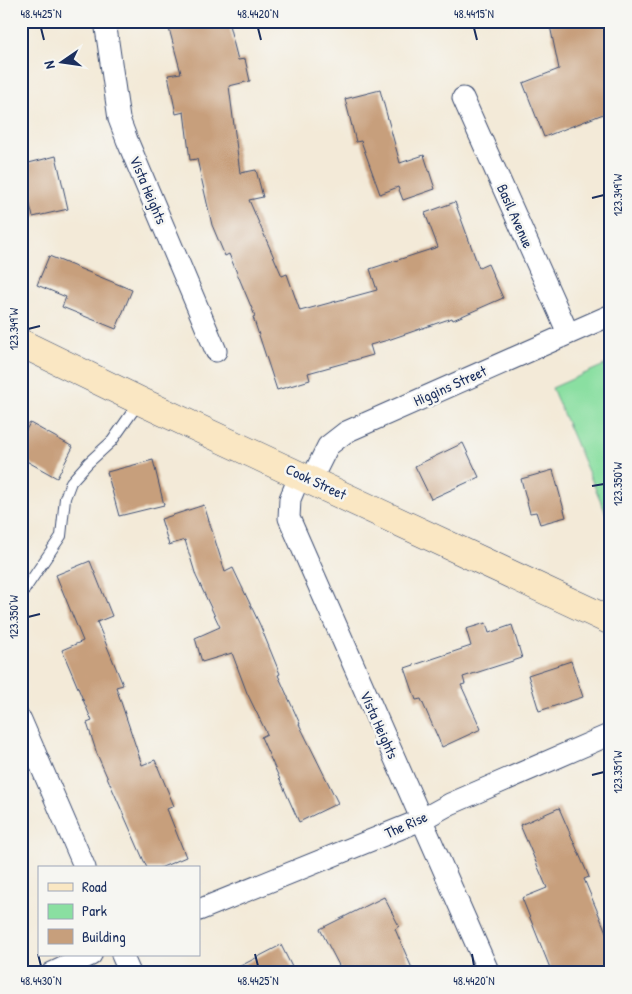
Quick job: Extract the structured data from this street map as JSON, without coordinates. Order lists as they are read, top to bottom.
{
  "streets": {
    "main road": ["Cook Street"],
    "street": [
      "Vista Heights",
      "Basil Avenue",
      "Higgins Street",
      "The Rise"
    ]
  },
  "crossings": [
    ["Vista Heights", "Higgins Street"],
    ["Vista Heights", "Cook Street"],
    ["Vista Heights", "The Rise"],
    ["Basil Avenue", "Higgins Street"],
    ["Higgins Street", "Cook Street"]
  ],
  "legend": ["Road", "Park", "Building"],
  "north": "left",
  "coordinates": [
    "48.4425°N",
    "48.4420°N",
    "48.4415°N",
    "123.349°W",
    "123.350°W",
    "123.351°W",
    "48.4430°N"
  ]
}
